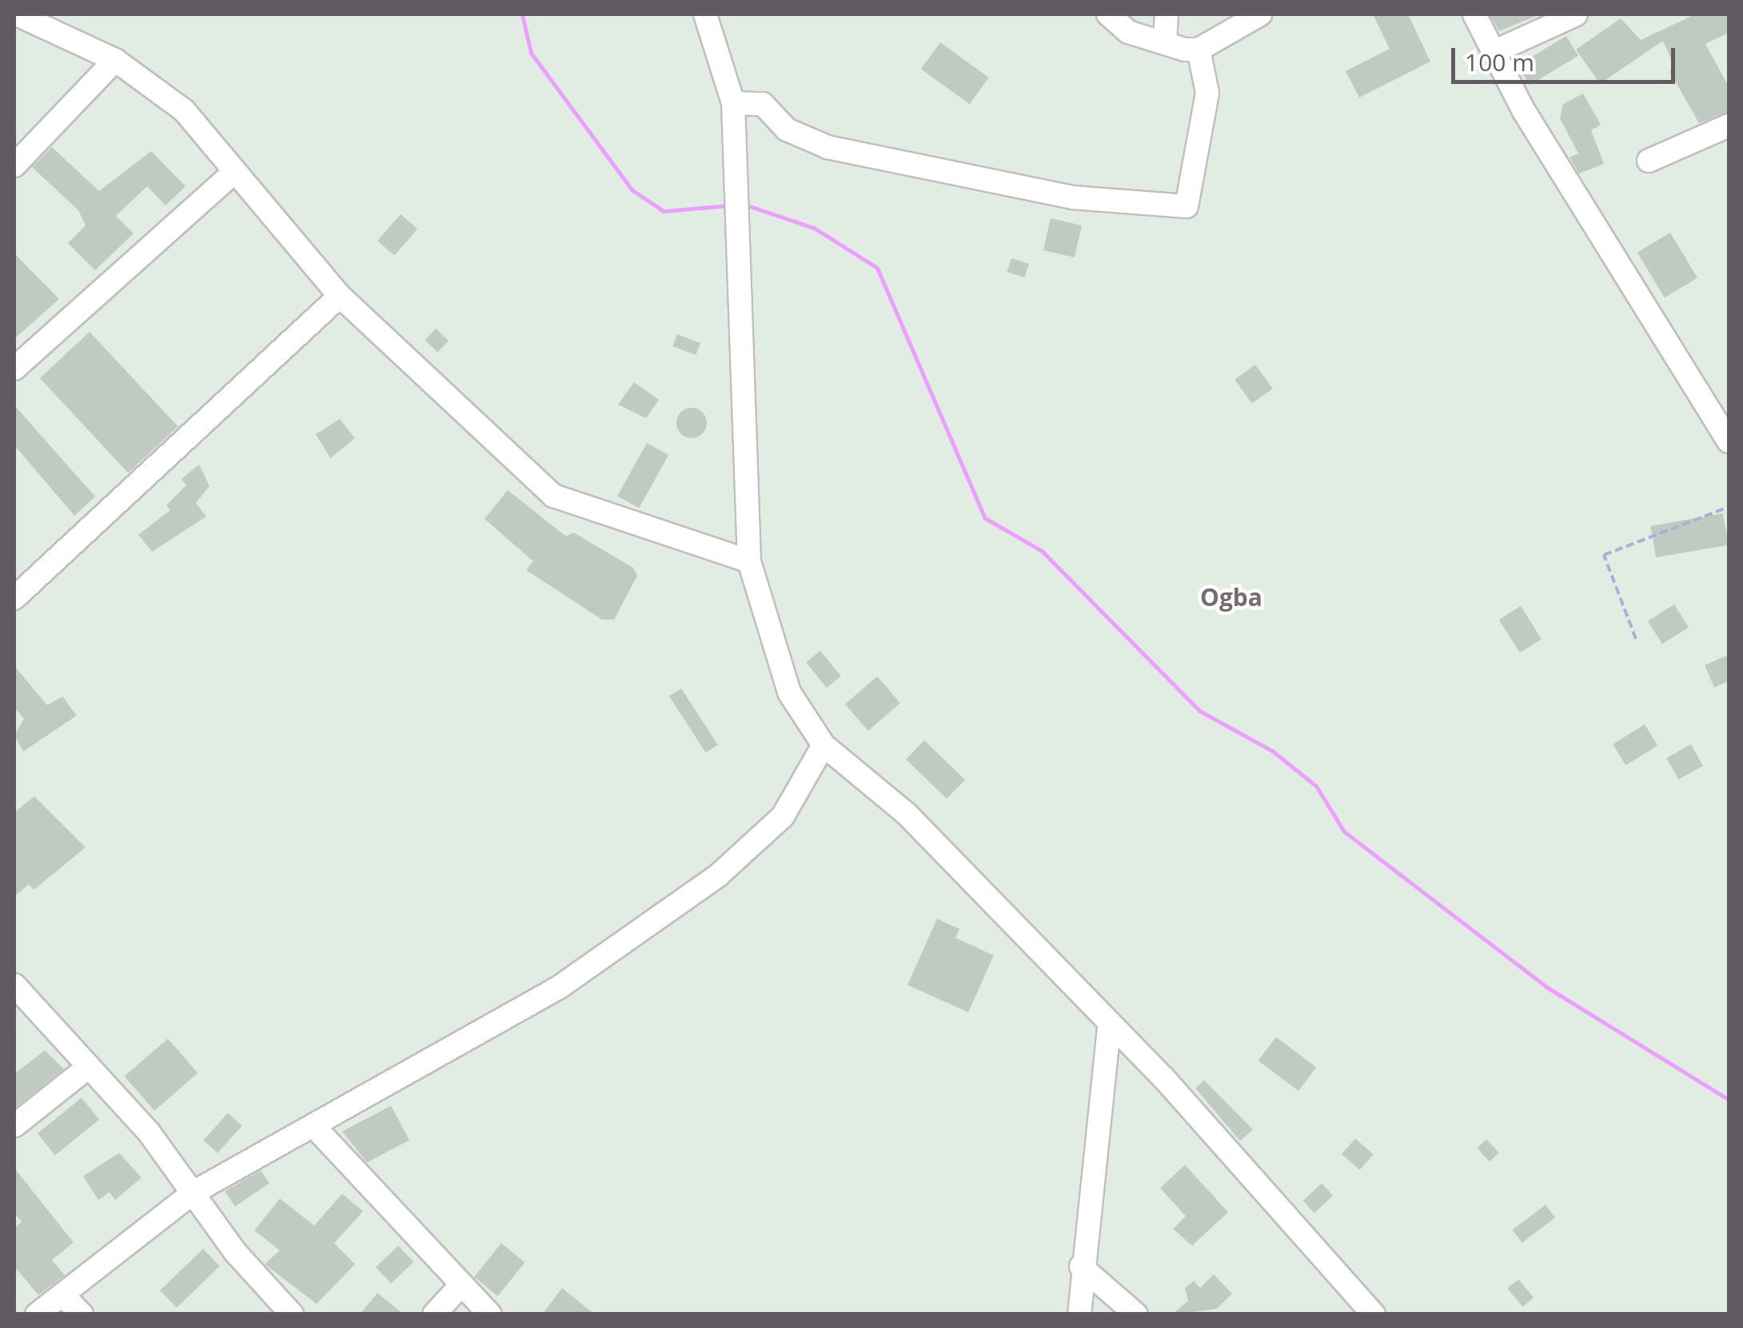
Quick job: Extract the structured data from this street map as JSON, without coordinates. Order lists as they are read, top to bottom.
{
  "districts": ["Ogba"],
  "scale_bar": "100 m"
}
